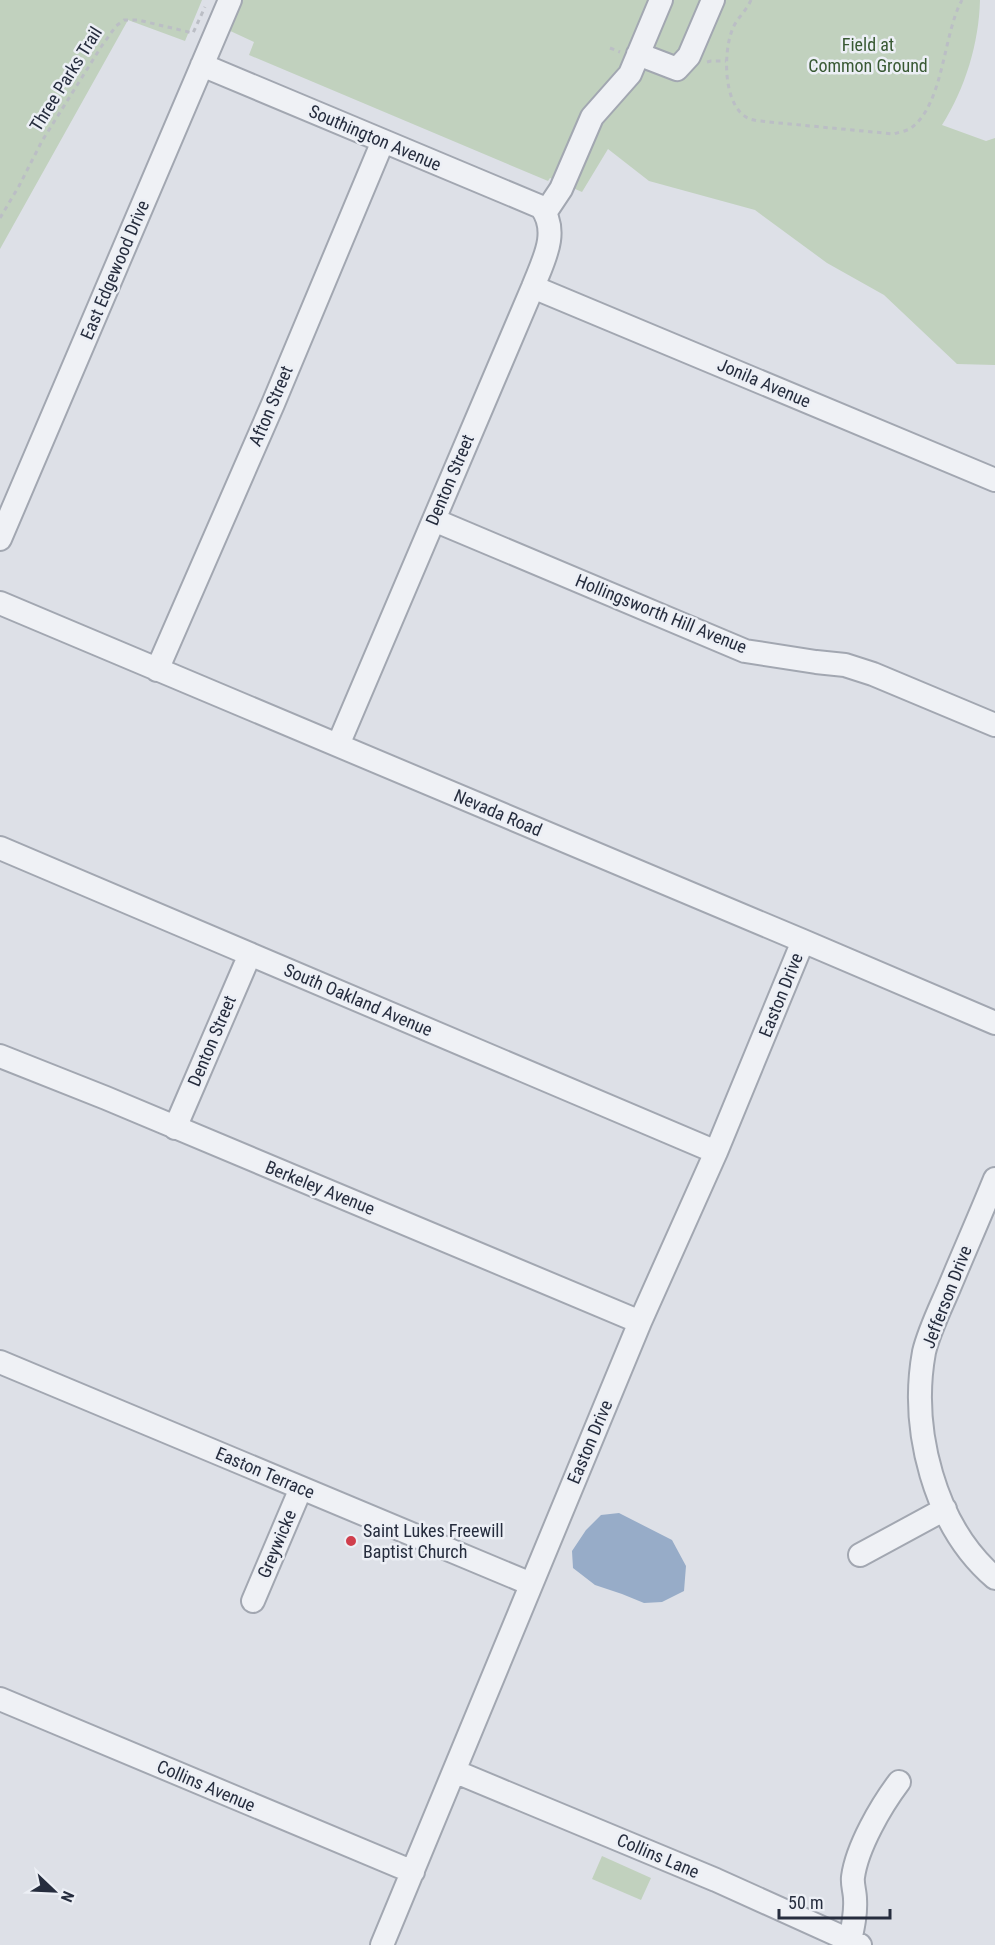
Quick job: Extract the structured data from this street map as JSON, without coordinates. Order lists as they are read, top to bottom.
{
  "streets": {
    "street": [
      "Southington Avenue",
      "East Edgewood Drive",
      "Jonila Avenue",
      "Afton Street",
      "Denton Street",
      "Hollingsworth Hill Avenue",
      "Nevada Road",
      "Easton Drive",
      "South Oakland Avenue",
      "Berkeley Avenue",
      "Jefferson Drive",
      "Easton Terrace",
      "Greywicke",
      "Collins Avenue",
      "Collins Lane"
    ],
    "path": ["Three Parks Trail"]
  },
  "crossings": [
    ["Southington Avenue", "East Edgewood Drive"],
    ["Southington Avenue", "Afton Street"],
    ["Southington Avenue", "Denton Street"],
    ["Jonila Avenue", "Denton Street"],
    ["Afton Street", "Nevada Road"],
    ["Denton Street", "Hollingsworth Hill Avenue"],
    ["Denton Street", "Nevada Road"],
    ["Denton Street", "South Oakland Avenue"],
    ["Denton Street", "Berkeley Avenue"],
    ["Nevada Road", "Easton Drive"],
    ["Easton Drive", "South Oakland Avenue"],
    ["Easton Drive", "Berkeley Avenue"],
    ["Easton Drive", "Easton Terrace"],
    ["Easton Drive", "Collins Avenue"],
    ["Easton Drive", "Collins Lane"],
    ["Easton Terrace", "Greywicke"]
  ],
  "parks": ["Field at Common Ground"],
  "places": ["Saint Lukes Freewill Baptist Church"],
  "scale_bar": "50 m",
  "north": "bottom right"
}
